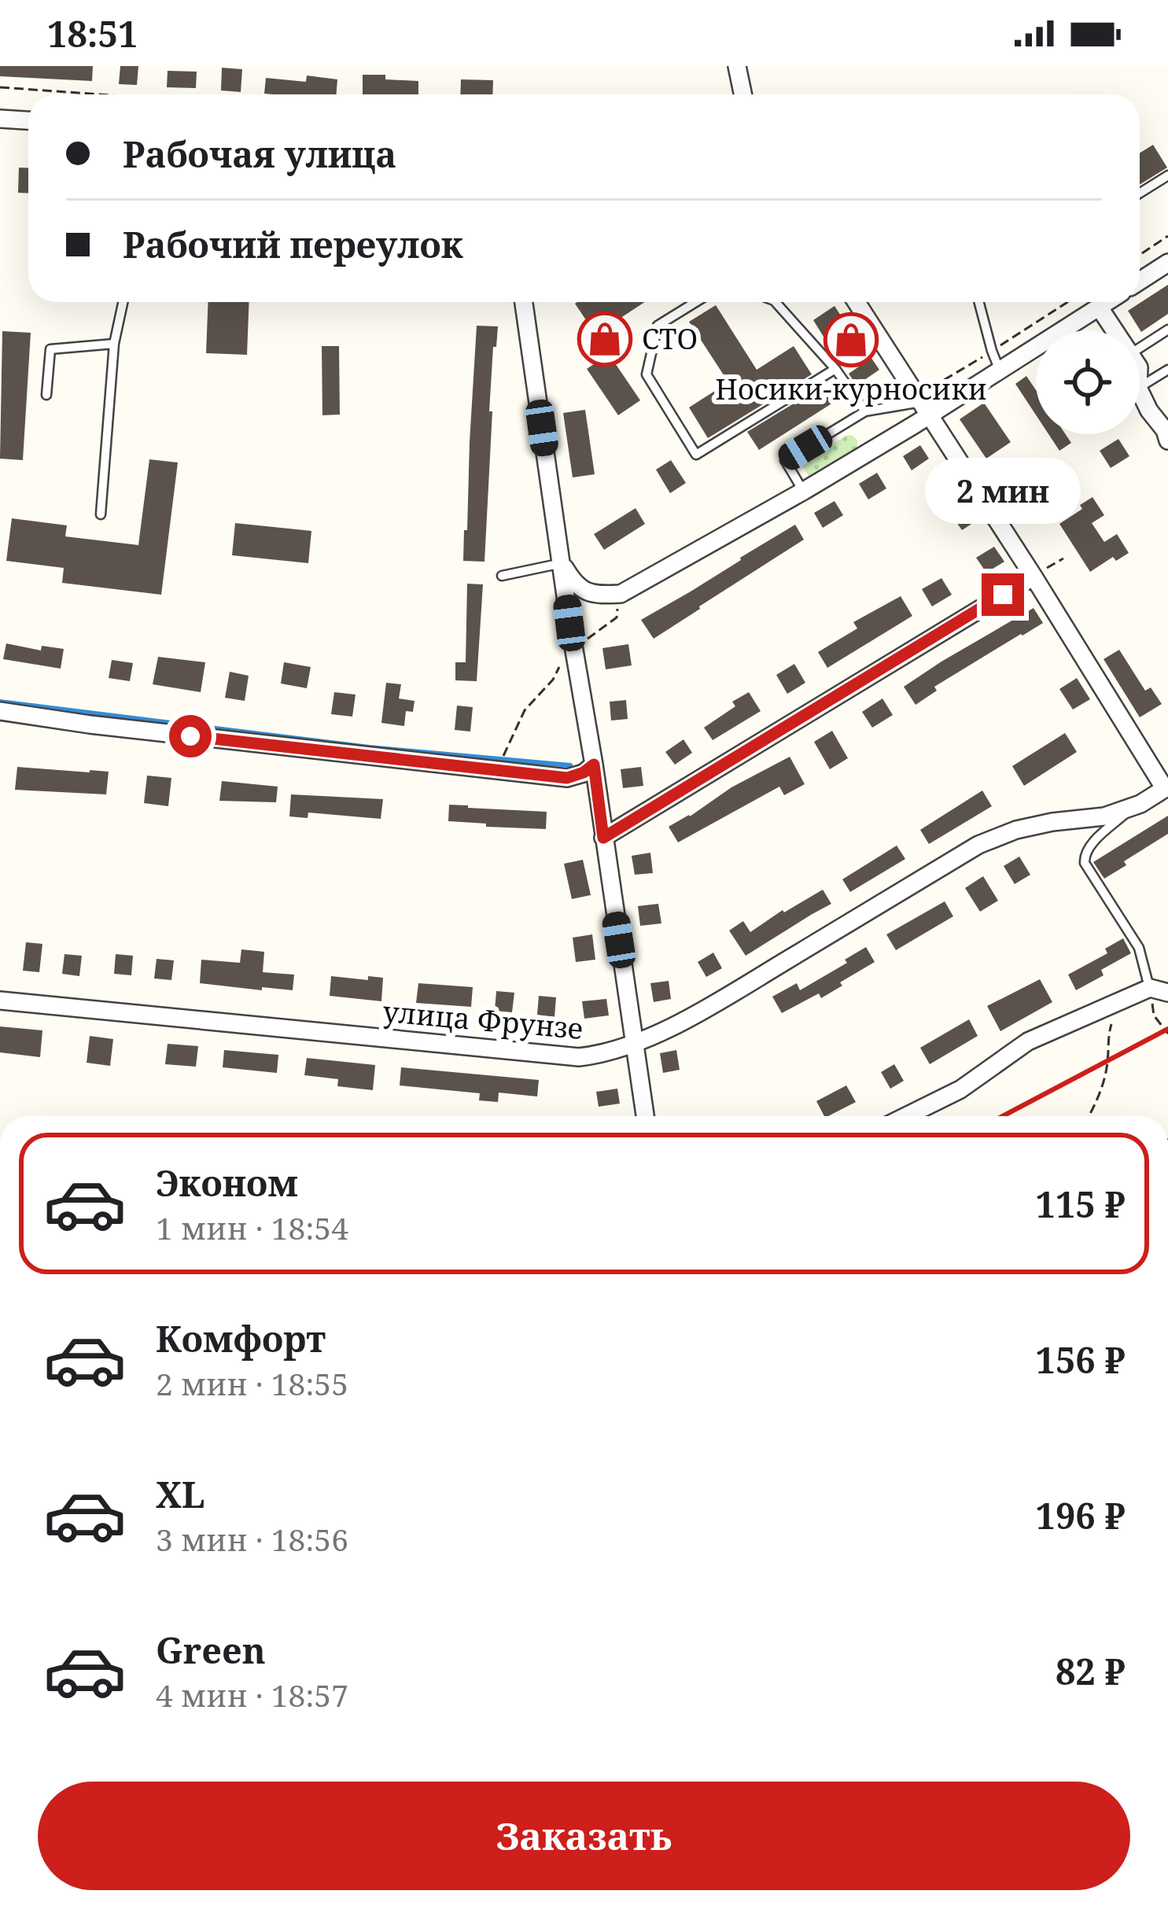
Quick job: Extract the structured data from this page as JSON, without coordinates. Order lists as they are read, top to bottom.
{
  "streets": {
    "street": ["улица Фрунзе"]
  },
  "places": {
    "shop": ["СТО", "Носики-курносики"]
  },
  "page": {
    "status": "18:51",
    "banner": ["Рабочая улица", "Рабочий переулок"],
    "bubble": "2 мин",
    "list": [
      {
        "name": "Эконом",
        "note": "1 мин · 18:54",
        "value": "115 ₽"
      },
      {
        "name": "Комфорт",
        "note": "2 мин · 18:55",
        "value": "156 ₽"
      },
      {
        "name": "XL",
        "note": "3 мин · 18:56",
        "value": "196 ₽"
      },
      {
        "name": "Green",
        "note": "4 мин · 18:57",
        "value": "82 ₽"
      }
    ],
    "buttons": "Заказать"
  }
}
